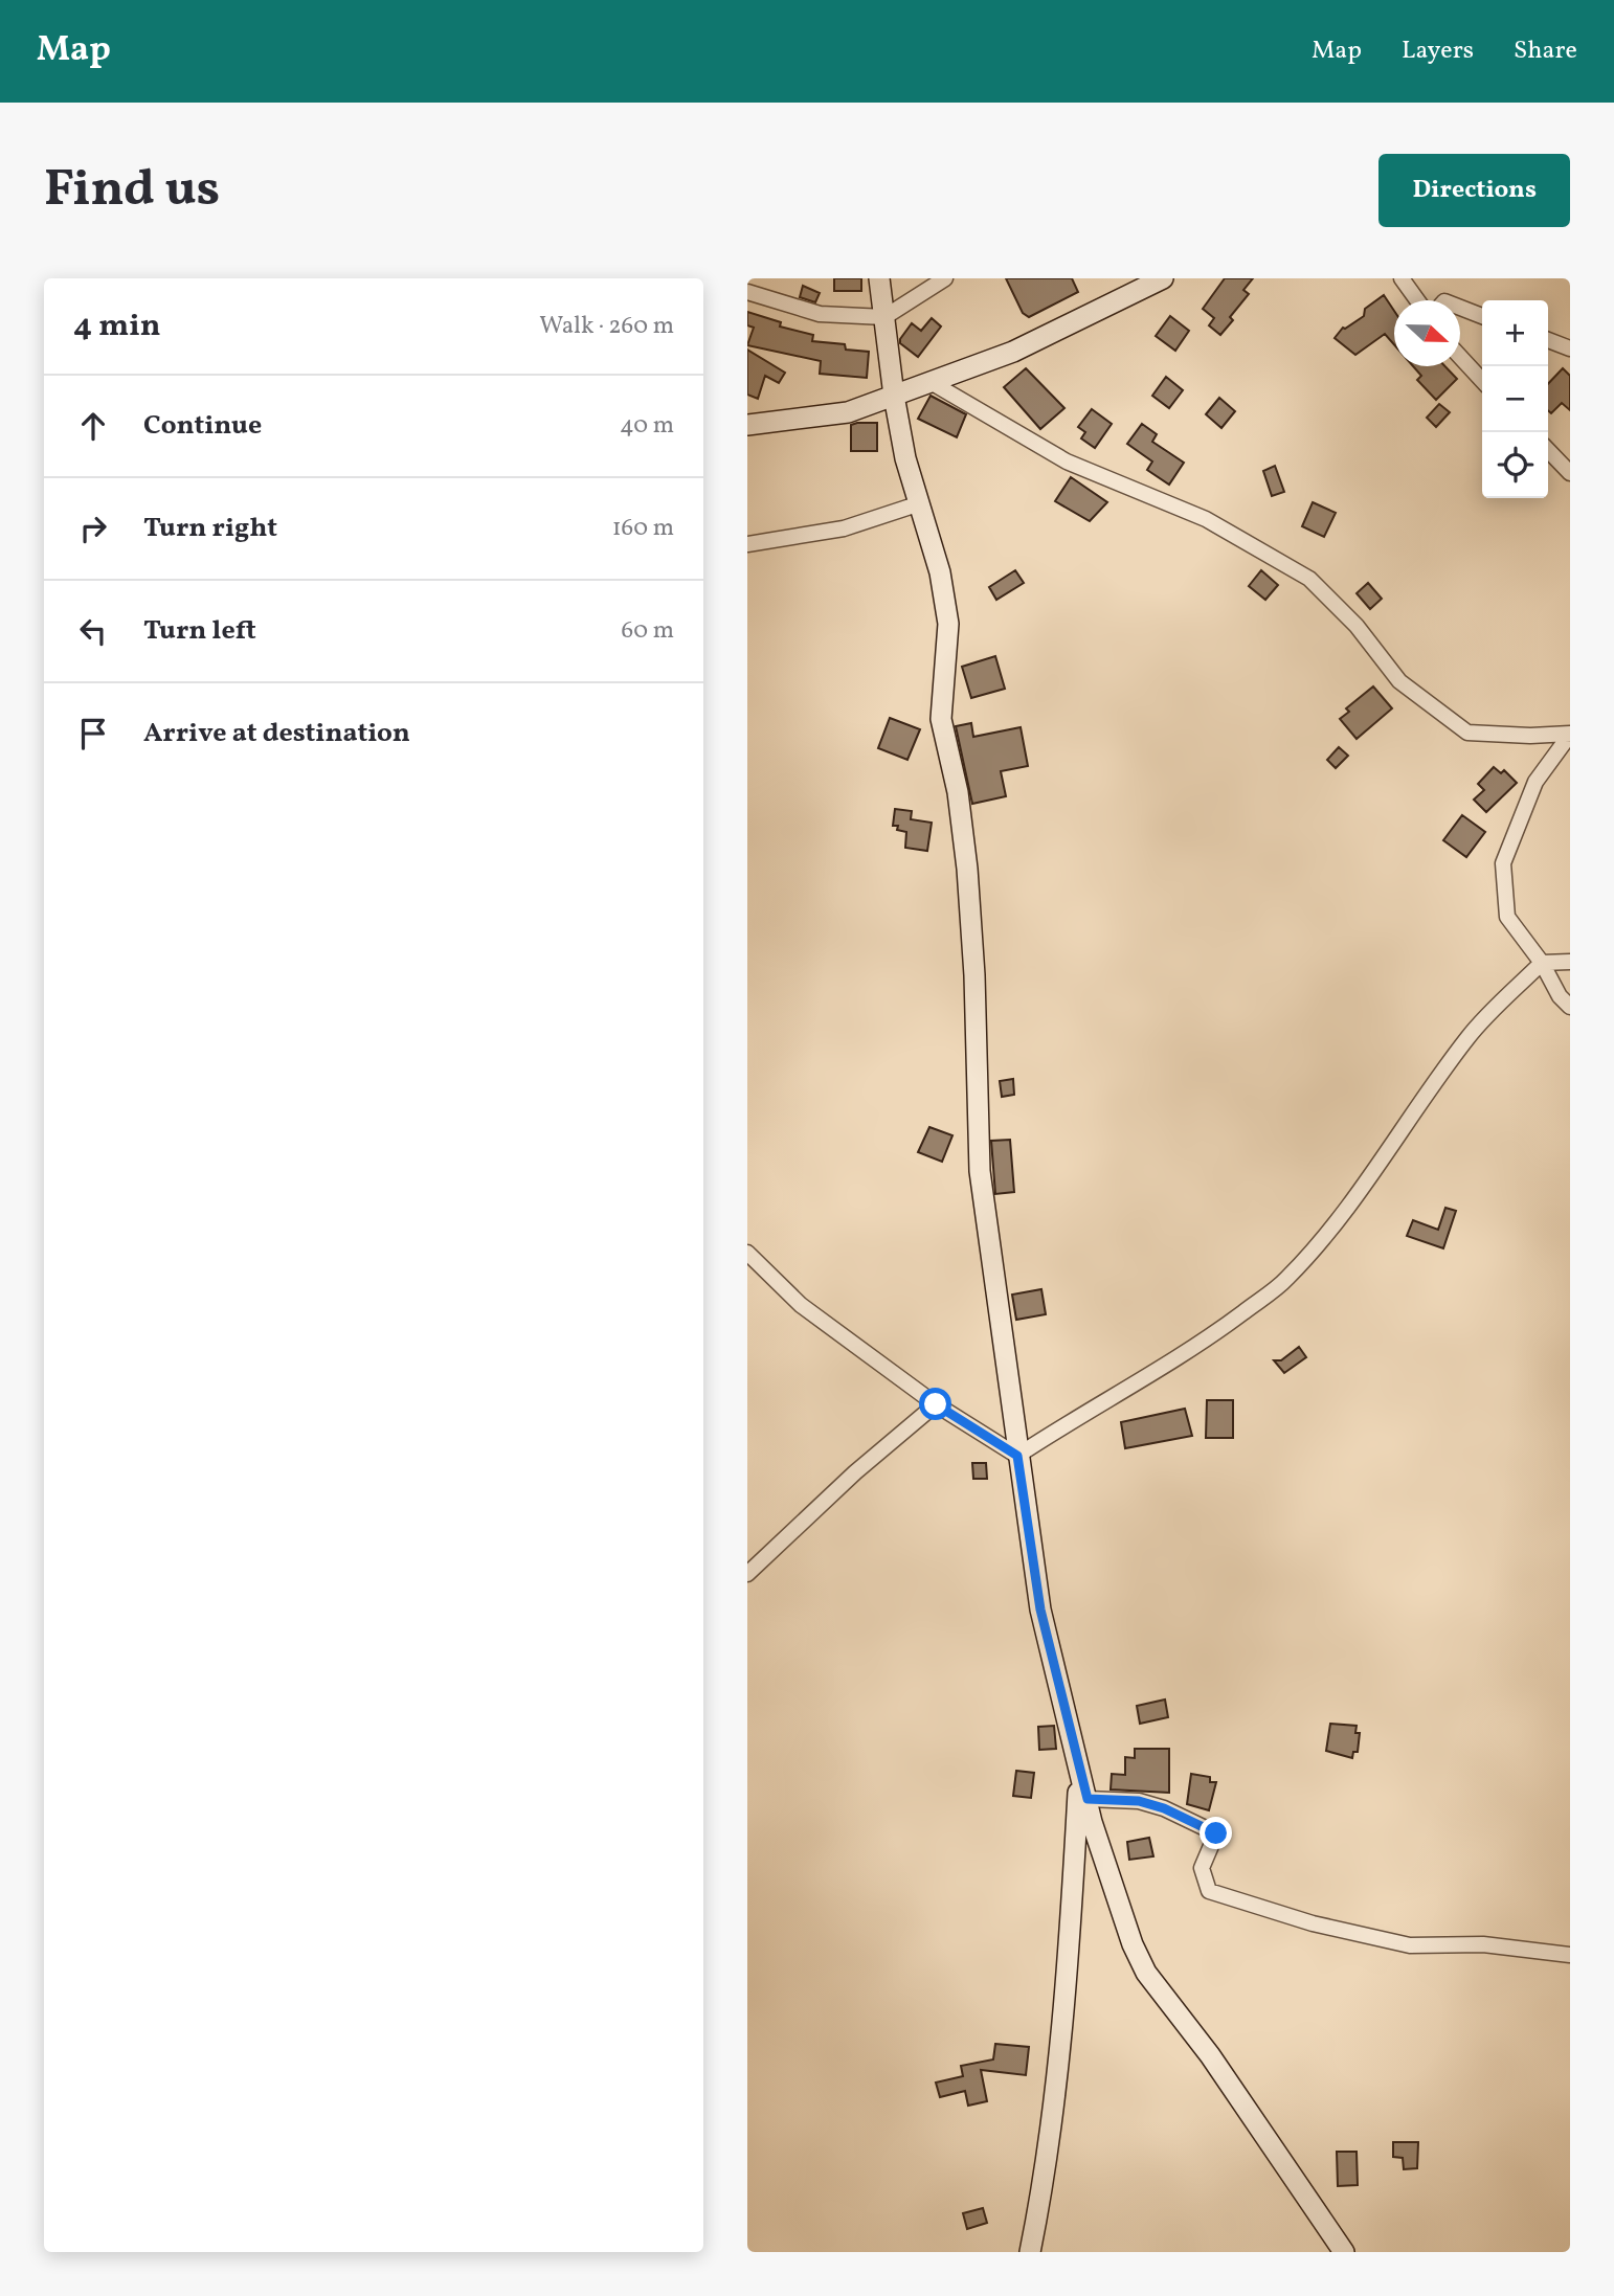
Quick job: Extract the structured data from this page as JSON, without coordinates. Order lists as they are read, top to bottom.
{
  "north": "right",
  "page": {
    "header": "Map",
    "nav": ["Map", "Layers", "Share"],
    "buttons": "Directions",
    "title": "Find us",
    "heading": ["4 min", "Walk · 260 m"],
    "map_buttons": ["+", "−"],
    "list": [
      ["Continue", "40 m"],
      ["Turn right", "160 m"],
      ["Turn left", "60 m"],
      "Arrive at destination"
    ]
  }
}
